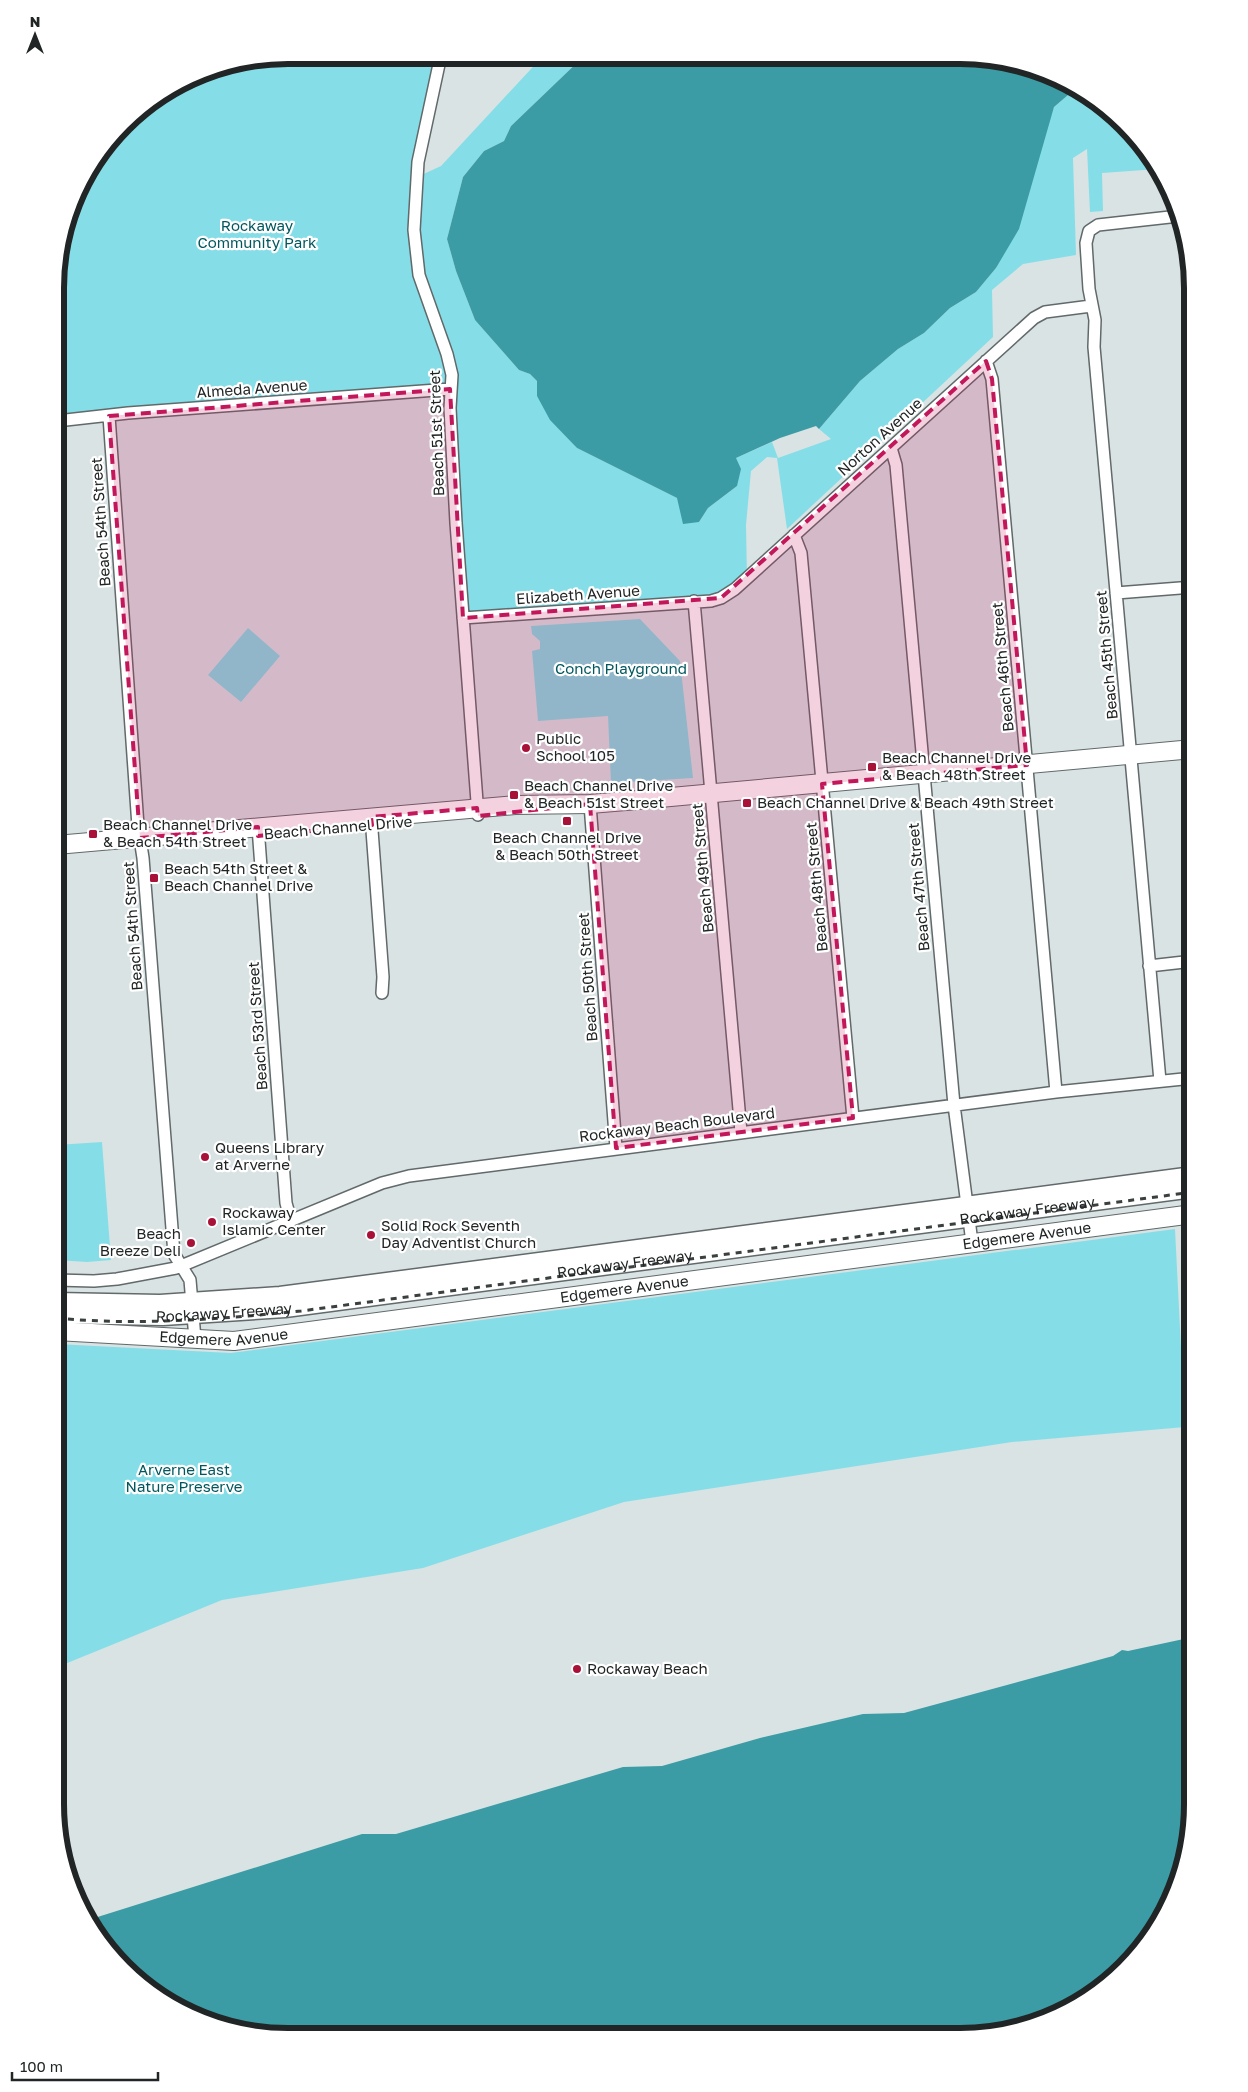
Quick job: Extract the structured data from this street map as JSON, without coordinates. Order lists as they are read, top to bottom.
{
  "streets": {
    "main road": ["Beach Channel Drive", "Edgemere Avenue"],
    "street": [
      "Almeda Avenue",
      "Beach 51st Street",
      "Norton Avenue",
      "Beach 54th Street",
      "Elizabeth Avenue",
      "Beach 45th Street",
      "Beach 46th Street",
      "Beach 49th Street",
      "Beach 48th Street",
      "Beach 47th Street",
      "Beach 50th Street",
      "Beach 53rd Street",
      "Rockaway Beach Boulevard",
      "Rockaway Freeway"
    ]
  },
  "crossings": [
    ["Almeda Avenue", "Beach 51st Street"],
    ["Almeda Avenue", "Beach 54th Street"],
    ["Beach 51st Street", "Elizabeth Avenue"],
    ["Beach 51st Street", "Beach Channel Drive"],
    ["Norton Avenue", "Elizabeth Avenue"],
    ["Norton Avenue", "Beach 45th Street"],
    ["Norton Avenue", "Beach 46th Street"],
    ["Norton Avenue", "Beach 49th Street"],
    ["Norton Avenue", "Beach 48th Street"],
    ["Norton Avenue", "Beach 47th Street"],
    ["Beach 54th Street", "Beach Channel Drive"],
    ["Beach 54th Street", "Rockaway Beach Boulevard"],
    ["Beach 54th Street", "Rockaway Freeway"],
    ["Beach 54th Street", "Edgemere Avenue"],
    ["Elizabeth Avenue", "Beach 49th Street"],
    ["Beach 45th Street", "Beach Channel Drive"],
    ["Beach 45th Street", "Rockaway Beach Boulevard"],
    ["Beach 46th Street", "Beach Channel Drive"],
    ["Beach 46th Street", "Rockaway Beach Boulevard"],
    ["Beach Channel Drive", "Beach 49th Street"],
    ["Beach Channel Drive", "Beach 48th Street"],
    ["Beach Channel Drive", "Beach 47th Street"],
    ["Beach Channel Drive", "Beach 50th Street"],
    ["Beach Channel Drive", "Beach 53rd Street"],
    ["Beach 49th Street", "Rockaway Beach Boulevard"],
    ["Beach 48th Street", "Rockaway Beach Boulevard"],
    ["Beach 47th Street", "Rockaway Beach Boulevard"],
    ["Beach 47th Street", "Rockaway Freeway"],
    ["Beach 47th Street", "Edgemere Avenue"],
    ["Beach 50th Street", "Rockaway Beach Boulevard"],
    ["Beach 53rd Street", "Rockaway Beach Boulevard"]
  ],
  "parks": ["Rockaway Community Park", "Conch Playground", "Arverne East Nature Preserve"],
  "places": {
    "other": [
      "Public School 105",
      "Queens Library at Arverne",
      "Rockaway Islamic Center",
      "Solid Rock Seventh Day Adventist Church",
      "Beach Breeze Deli",
      "Rockaway Beach"
    ],
    "transit": [
      "Beach Channel Drive & Beach 48th Street",
      "Beach Channel Drive & Beach 51st Street",
      "Beach Channel Drive & Beach 49th Street",
      "Beach Channel Drive & Beach 50th Street",
      "Beach Channel Drive & Beach 54th Street",
      "Beach 54th Street & Beach Channel Drive"
    ]
  },
  "scale_bar": "100 m",
  "north": "top"
}
